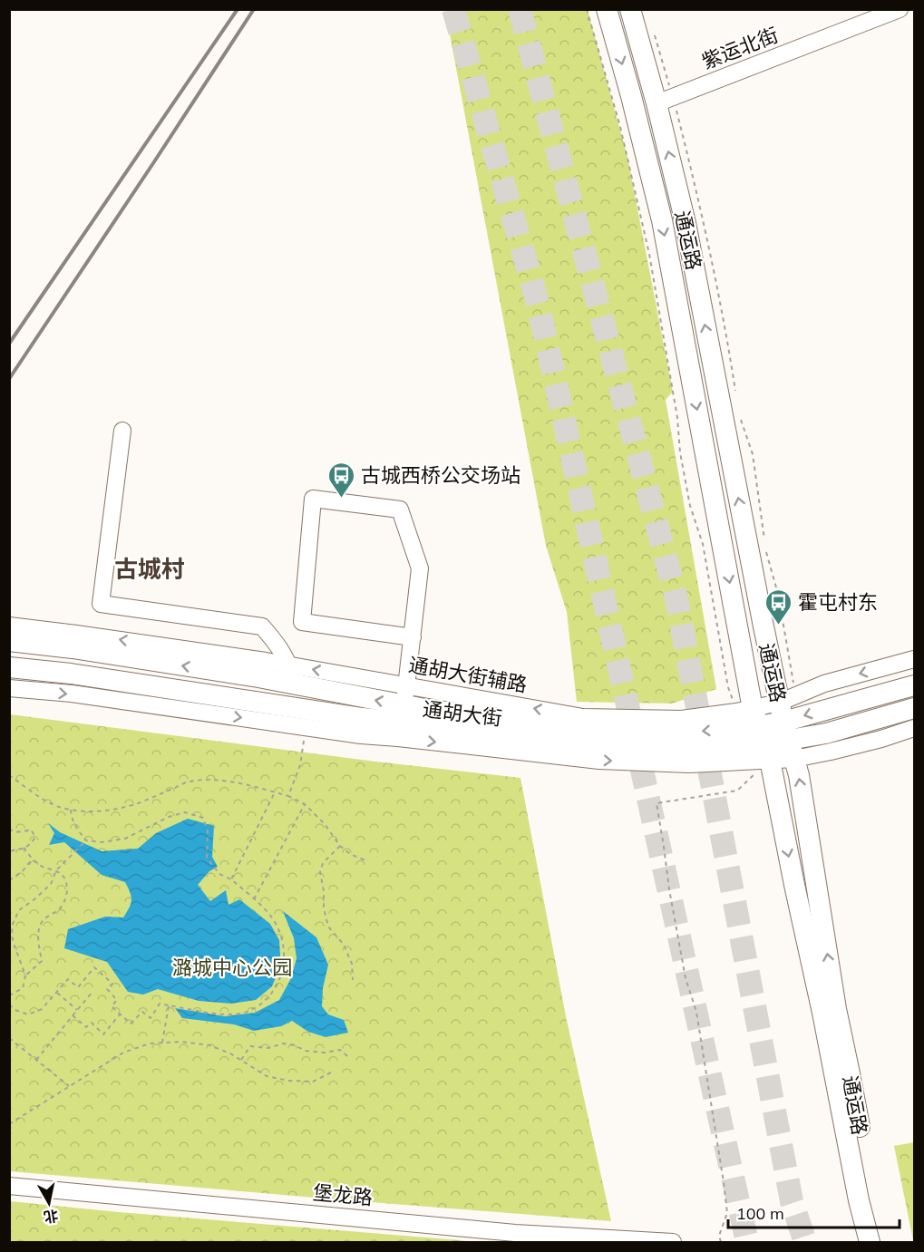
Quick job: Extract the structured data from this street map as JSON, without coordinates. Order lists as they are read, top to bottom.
{
  "streets": {
    "main road": ["通运路", "通胡大街"],
    "street": ["紫运北街", "堡龙路"]
  },
  "crossings": [
    ["紫运北街", "通运路"],
    ["通运路", "通胡大街"]
  ],
  "districts": ["古城村"],
  "parks": ["潞城中心公园"],
  "places": {
    "bus stop": ["古城西桥公交场站", "霍屯村东"]
  },
  "scale_bar": "100 m",
  "north": "bottom"
}
